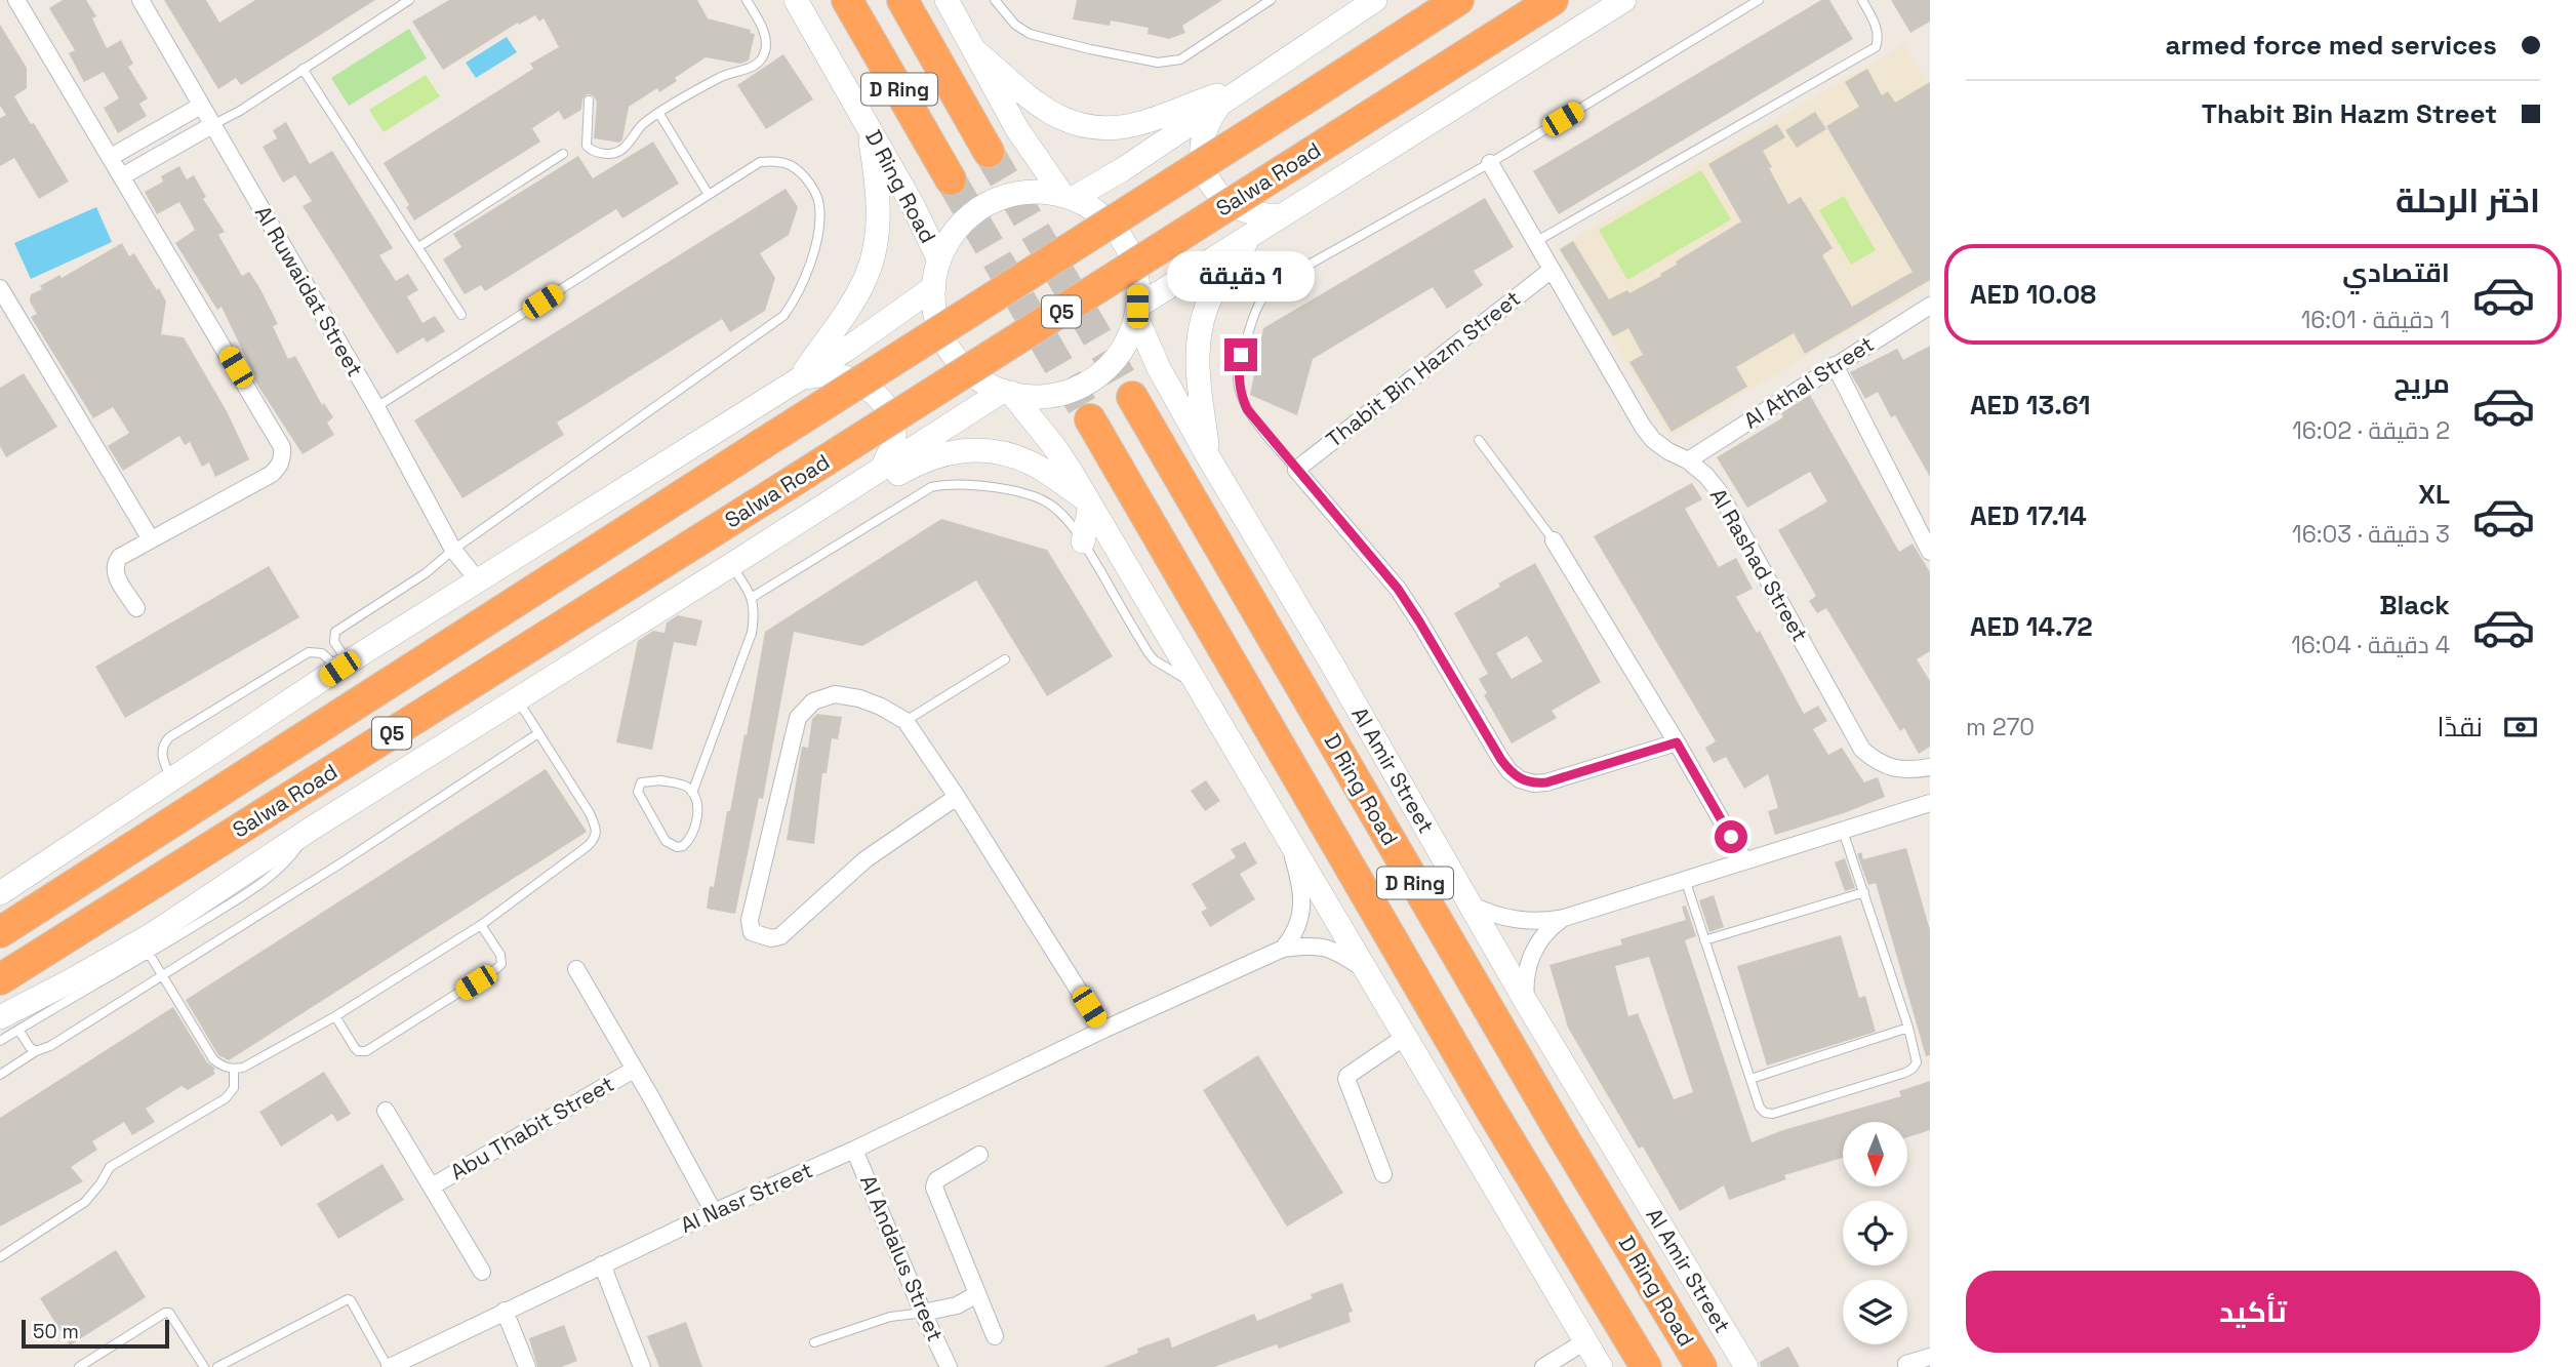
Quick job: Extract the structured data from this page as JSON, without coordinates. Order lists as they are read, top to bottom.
{
  "streets": {
    "highway": [
      "D Ring",
      "Salwa Road",
      "D Ring Road",
      "Q5"
    ],
    "main road": ["Al Amir Street"],
    "street": [
      "Al Ruwaidat Street",
      "Thabit Bin Hazm Street",
      "Al Athal Street",
      "Al Rashad Street",
      "Abu Thabit Street",
      "Al Nasr Street",
      "Al Andalus Street"
    ]
  },
  "crossings": [
    ["Salwa Road", "D Ring Road"],
    ["Salwa Road", "Al Amir Street"],
    ["D Ring Road", "Al Amir Street"],
    ["Thabit Bin Hazm Street", "Al Rashad Street"],
    ["Al Athal Street", "Al Rashad Street"],
    ["Abu Thabit Street", "Al Nasr Street"],
    ["Al Nasr Street", "Al Andalus Street"]
  ],
  "scale_bar": "50 m",
  "north": "bottom",
  "page": {
    "banner": ["armed force med services", "Thabit Bin Hazm Street"],
    "heading": "اختر الرحلة",
    "list": [
      {
        "name": "اقتصادي",
        "note": "1 دقيقة · 16:01",
        "value": "AED 10.08"
      },
      {
        "name": "مريح",
        "note": "2 دقيقة · 16:02",
        "value": "AED 13.61"
      },
      {
        "name": "XL",
        "note": "3 دقيقة · 16:03",
        "value": "AED 17.14"
      },
      {
        "name": "Black",
        "note": "4 دقيقة · 16:04",
        "value": "AED 14.72"
      }
    ],
    "bubble": "1 دقيقة",
    "pay": ["نقدًا", "270 m"],
    "buttons": "تأكيد",
    "scale": "50 m"
  }
}
